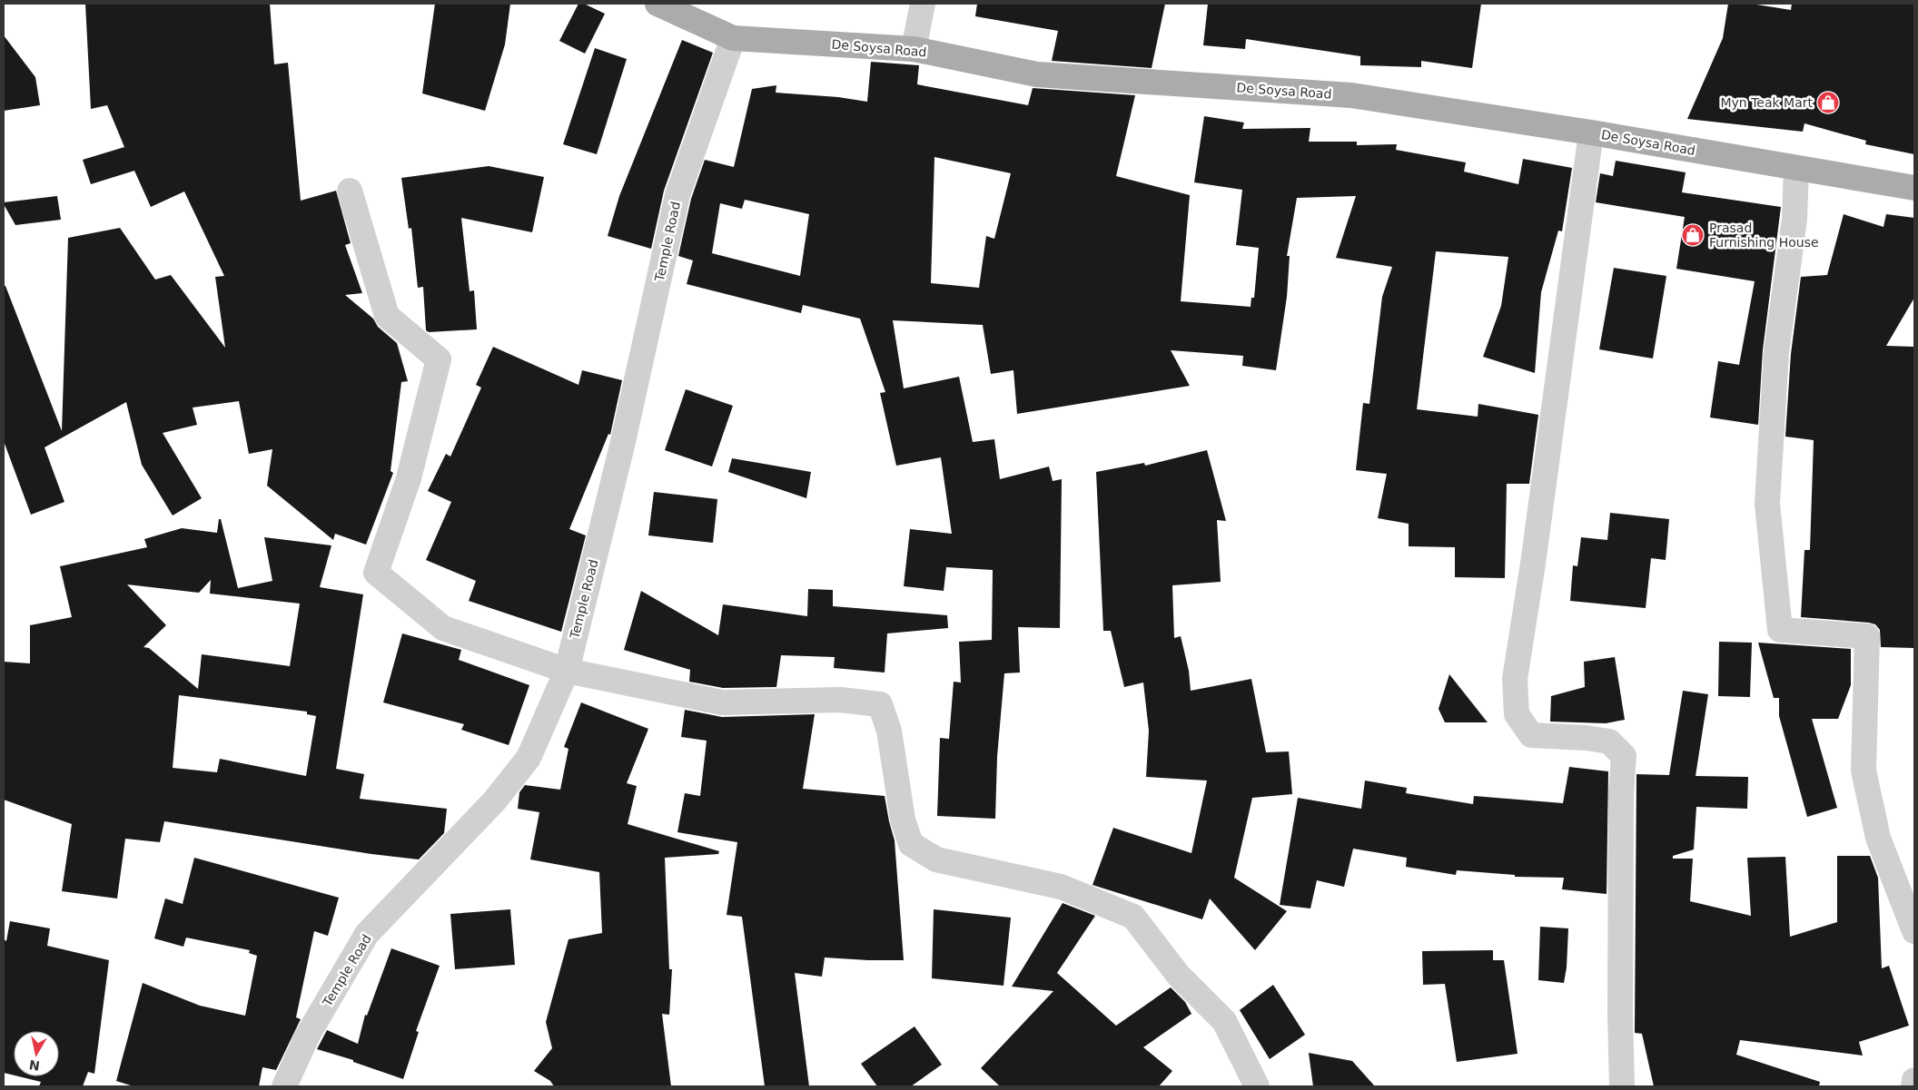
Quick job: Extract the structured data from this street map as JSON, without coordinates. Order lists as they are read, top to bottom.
{
  "streets": {
    "main road": ["De Soysa Road"],
    "street": ["Temple Road"]
  },
  "crossings": [
    ["De Soysa Road", "Temple Road"]
  ],
  "places": {
    "shop": ["Myn Teak Mart", "Prasad Furnishing House"]
  },
  "north": "bottom"
}
